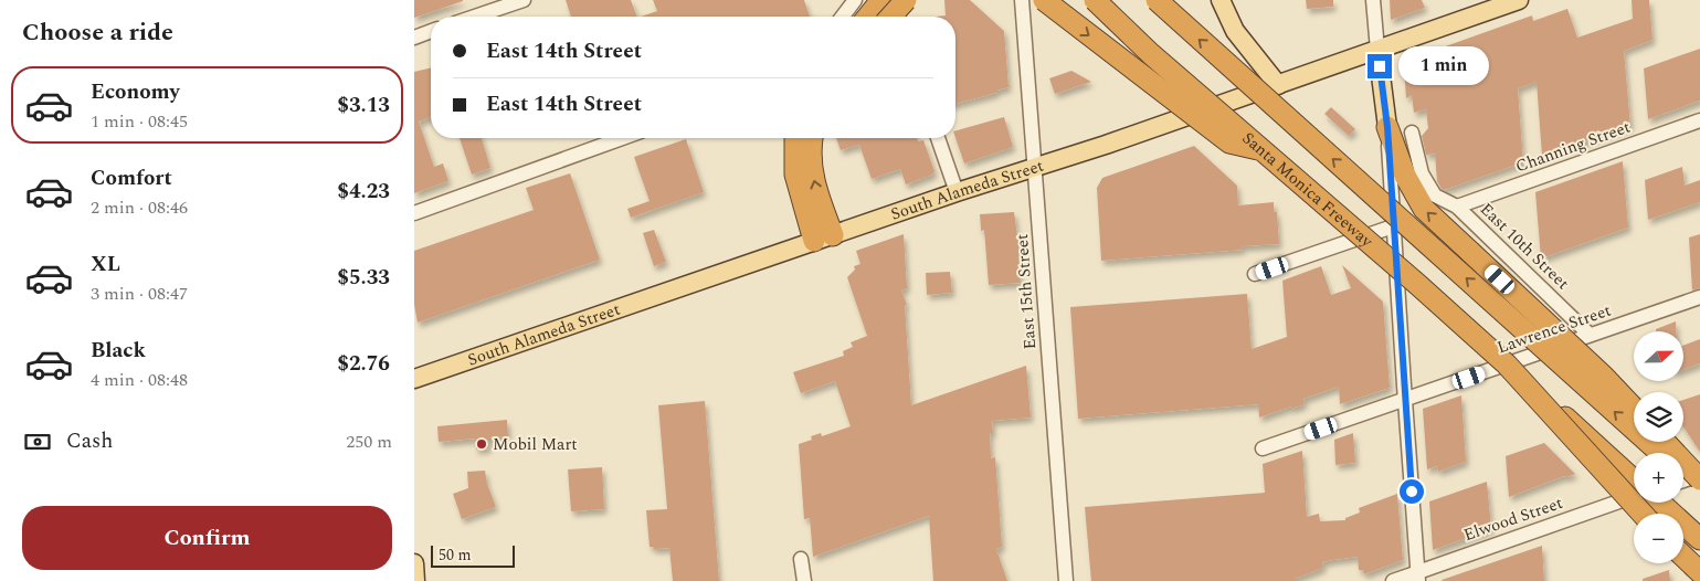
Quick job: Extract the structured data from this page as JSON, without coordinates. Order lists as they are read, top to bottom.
{
  "streets": {
    "highway": ["Santa Monica Freeway"],
    "main road": ["South Alameda Street"],
    "street": [
      "Channing Street",
      "East 10th Street",
      "East 15th Street",
      "Lawrence Street",
      "Elwood Street"
    ]
  },
  "crossings": [
    ["Channing Street", "East 10th Street"],
    ["South Alameda Street", "East 15th Street"],
    ["East 10th Street", "Lawrence Street"]
  ],
  "places": ["Mobil Mart"],
  "scale_bar": "50 m",
  "north": "right",
  "page": {
    "heading": "Choose a ride",
    "banner": ["East 14th Street", "East 14th Street"],
    "bubble": "1 min",
    "list": [
      {
        "name": "Economy",
        "note": "1 min · 08:45",
        "value": "$3.13"
      },
      {
        "name": "Comfort",
        "note": "2 min · 08:46",
        "value": "$4.23"
      },
      {
        "name": "XL",
        "note": "3 min · 08:47",
        "value": "$5.33"
      },
      {
        "name": "Black",
        "note": "4 min · 08:48",
        "value": "$2.76"
      }
    ],
    "map_buttons": ["+", "−"],
    "pay": ["Cash", "250 m"],
    "buttons": "Confirm",
    "scale": "50 m"
  }
}
